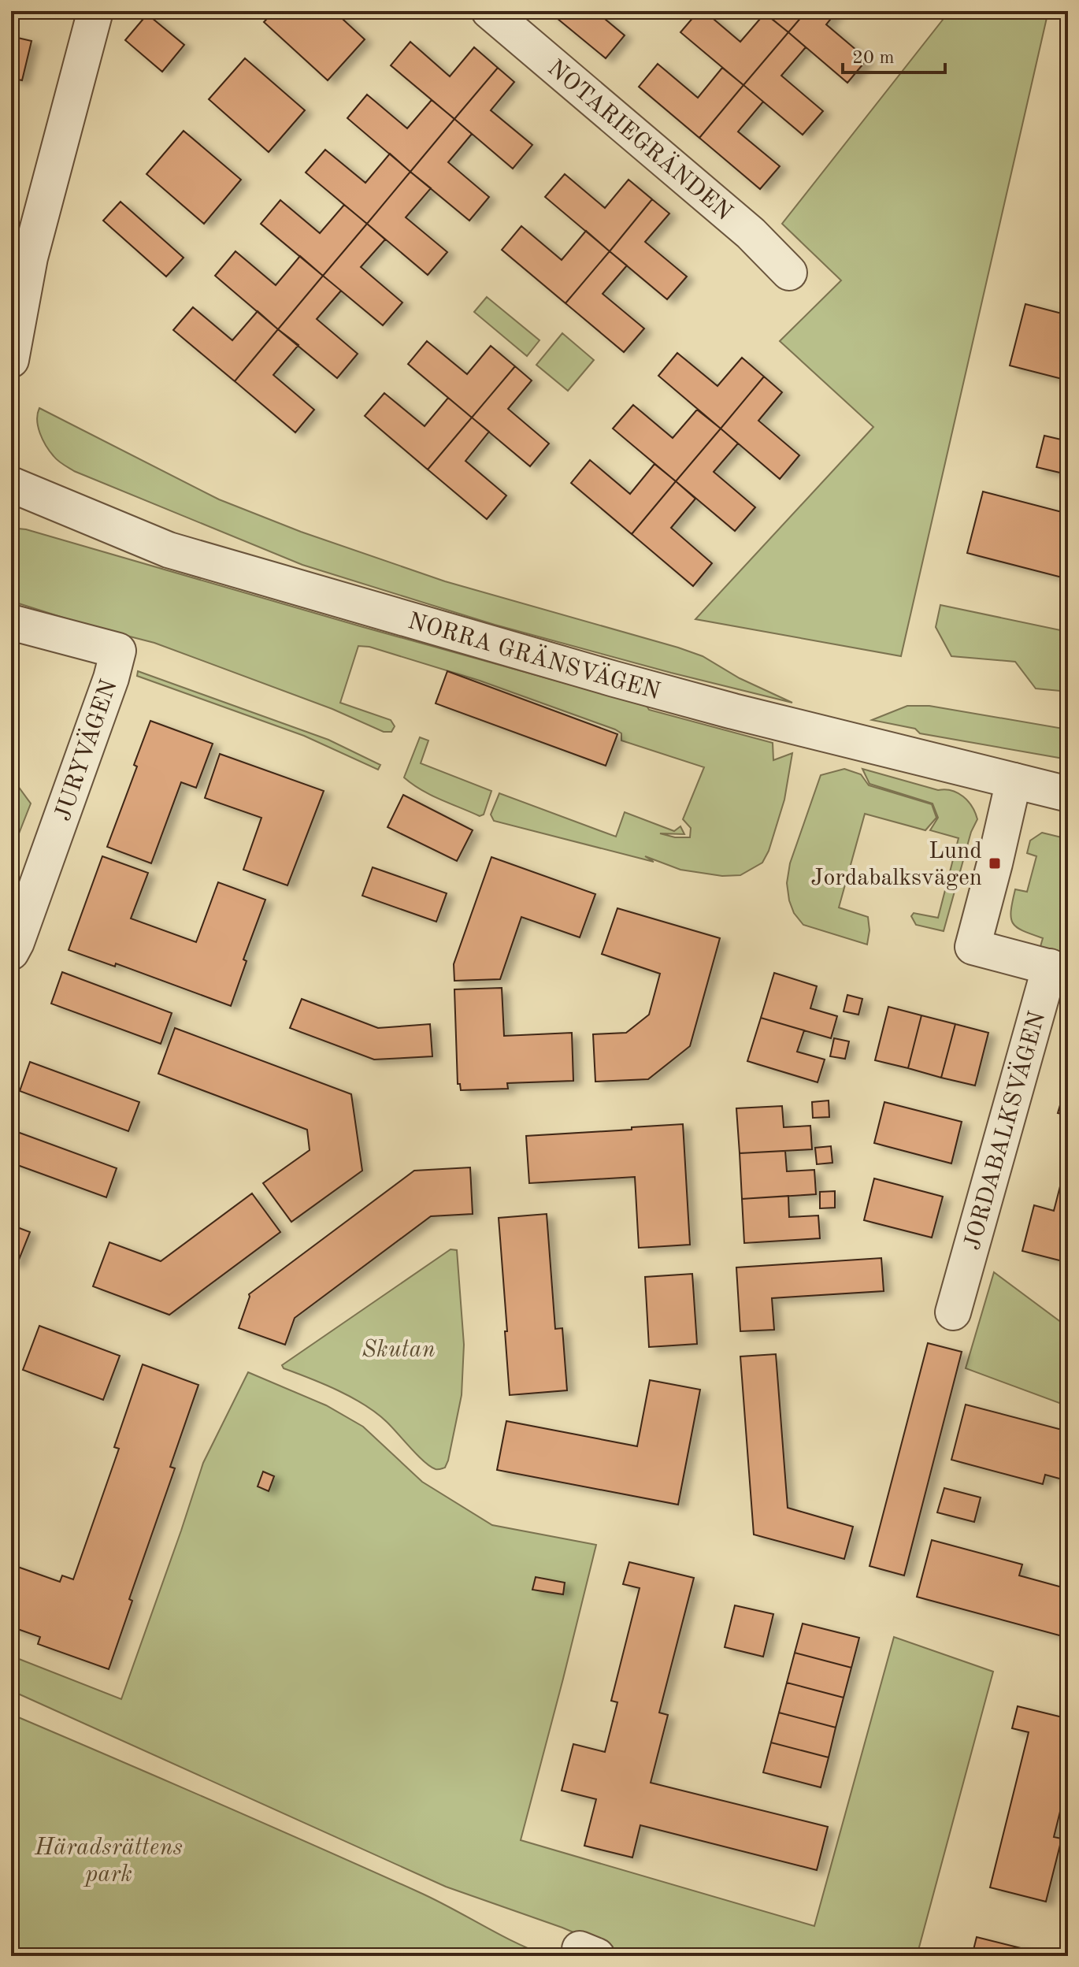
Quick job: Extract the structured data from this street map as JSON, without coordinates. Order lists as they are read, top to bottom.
{
  "streets": {
    "street": [
      "NOTARIEGRÄNDEN",
      "NORRA GRÄNSVÄGEN",
      "JURYVÄGEN",
      "JORDABALKSVÄGEN"
    ]
  },
  "parks": ["Skutan", "Häradsrättens park"],
  "places": {
    "transit": ["Lund Jordabalksvägen"]
  },
  "scale_bar": "20 m"
}
